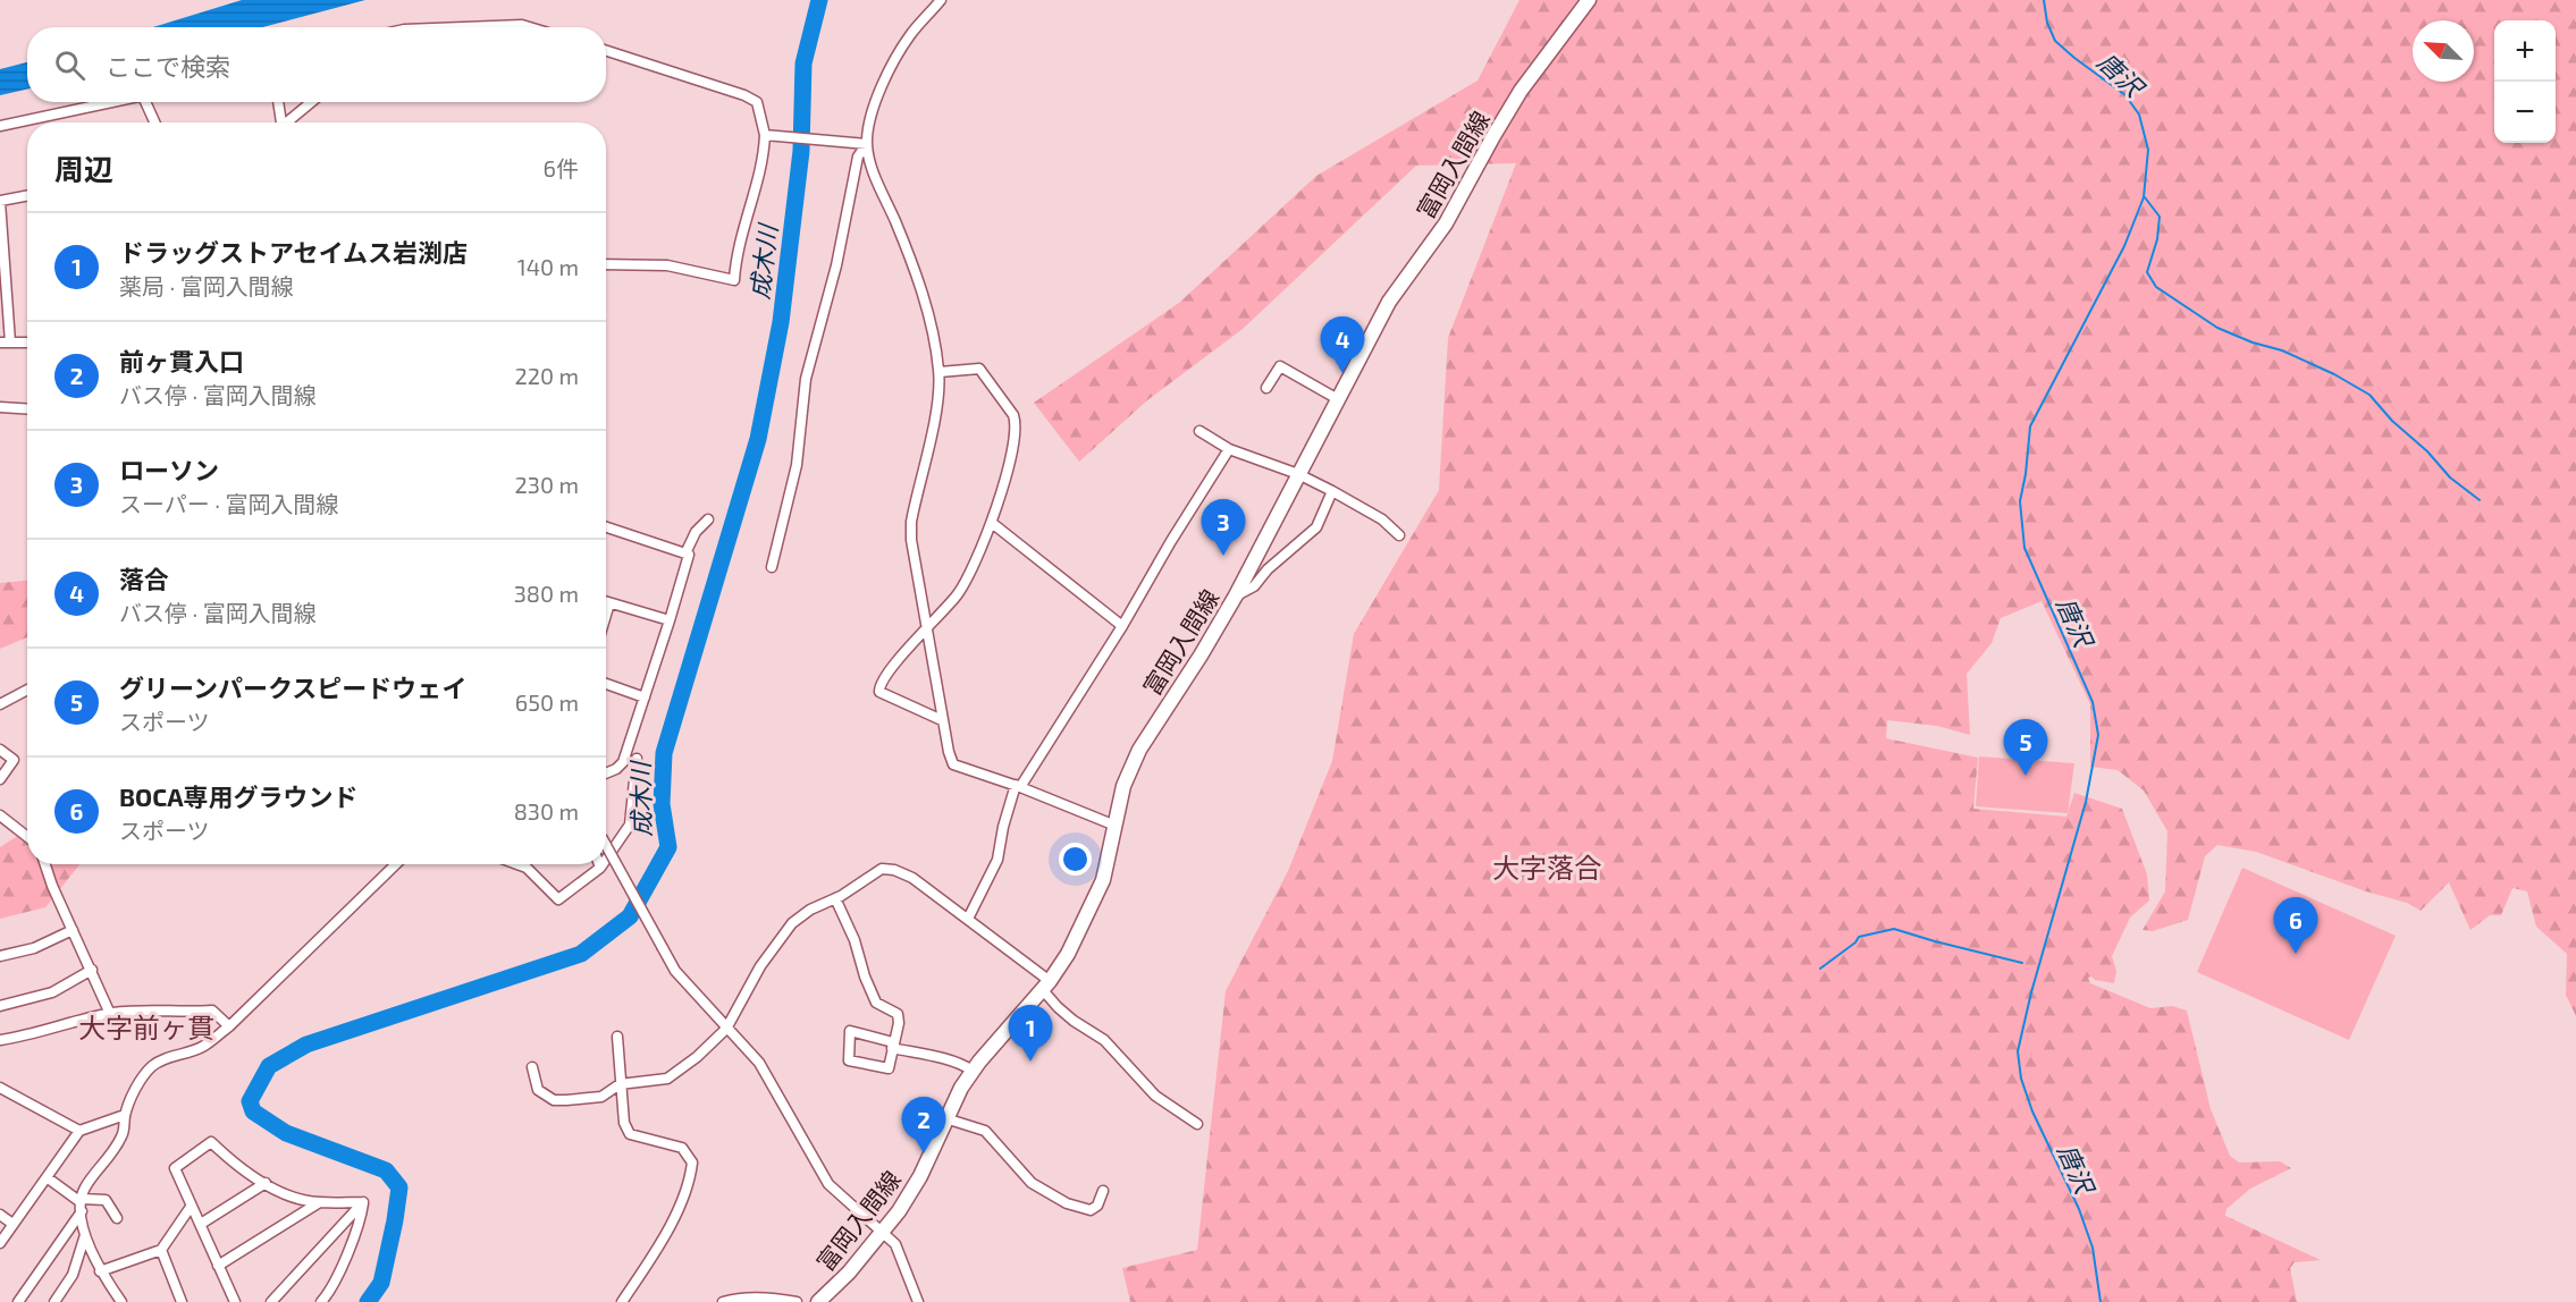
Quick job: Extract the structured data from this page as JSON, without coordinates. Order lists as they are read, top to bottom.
{
  "streets": {
    "main road": ["富岡入間線"]
  },
  "districts": ["大字落合", "大字前ヶ貫"],
  "water": ["唐沢", "成木川"],
  "north": "top left",
  "page": {
    "map_buttons": ["+", "−"],
    "search": "ここで検索",
    "heading": ["周辺", "6件"],
    "list": [
      {
        "mark": "1",
        "name": "ドラッグストアセイムス岩渕店",
        "note": "薬局 · 富岡入間線",
        "value": "140 m"
      },
      {
        "mark": "2",
        "name": "前ヶ貫入口",
        "note": "バス停 · 富岡入間線",
        "value": "220 m"
      },
      {
        "mark": "3",
        "name": "ローソン",
        "note": "スーパー · 富岡入間線",
        "value": "230 m"
      },
      {
        "mark": "4",
        "name": "落合",
        "note": "バス停 · 富岡入間線",
        "value": "380 m"
      },
      {
        "mark": "5",
        "name": "グリーンパークスピードウェイ",
        "note": "スポーツ",
        "value": "650 m"
      },
      {
        "mark": "6",
        "name": "BOCA専用グラウンド",
        "note": "スポーツ",
        "value": "830 m"
      }
    ],
    "pins": [
      "4",
      "3",
      "5",
      "6",
      "1",
      "2"
    ]
  }
}
